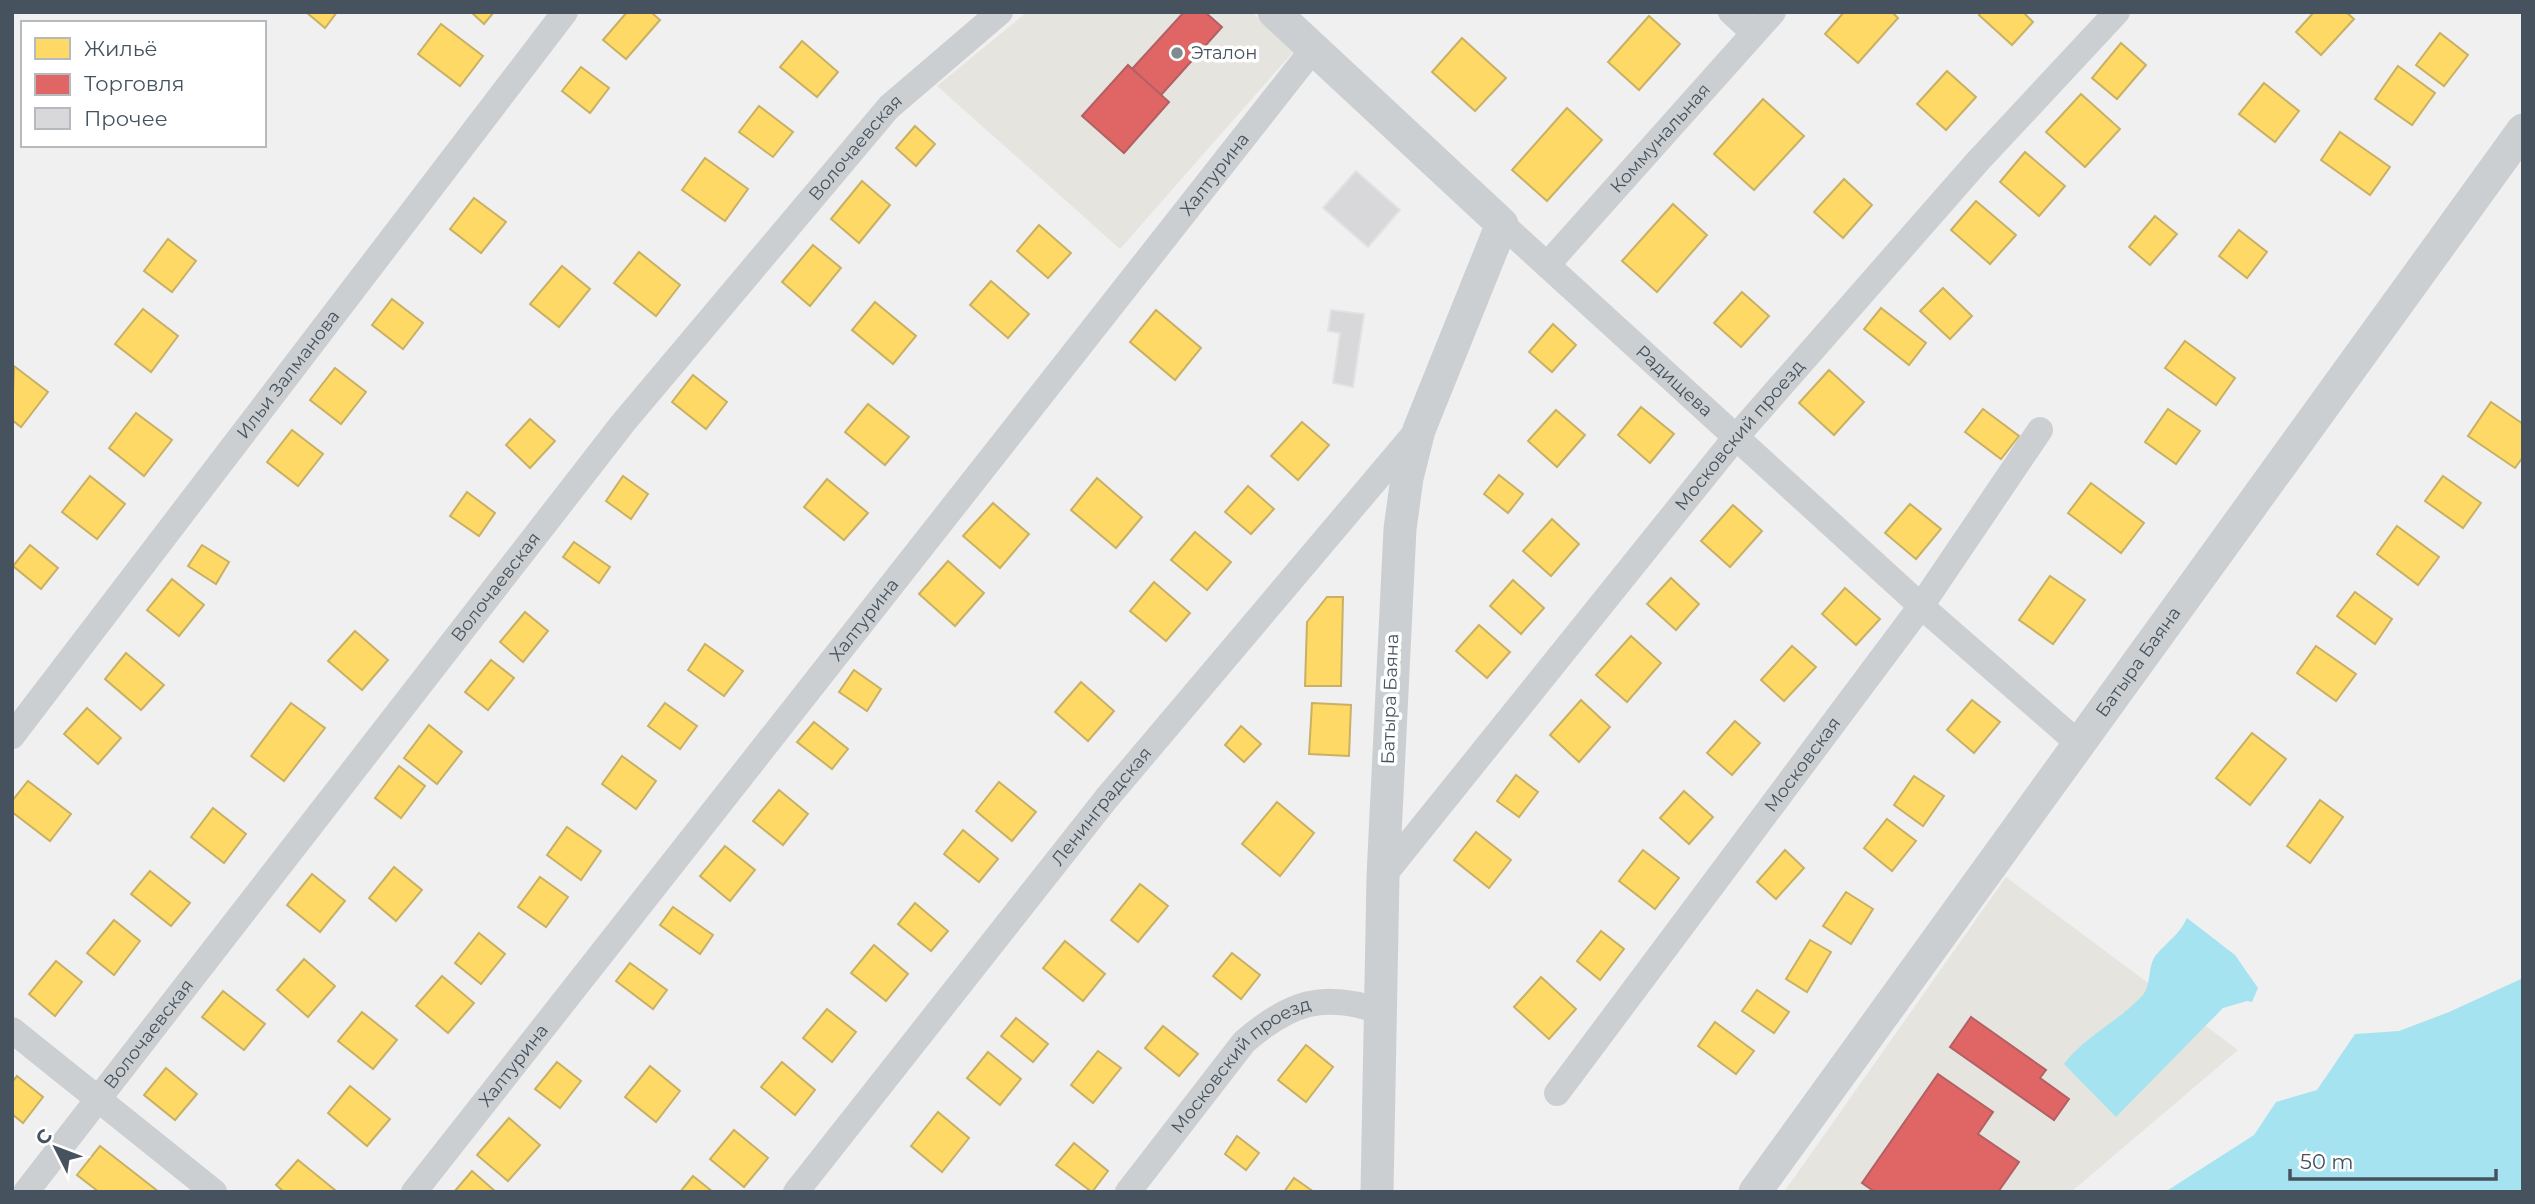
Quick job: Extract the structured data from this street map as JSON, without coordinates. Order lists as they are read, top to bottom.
{
  "streets": {
    "street": [
      "Коммунальная",
      "Волочаевская",
      "Халтурина",
      "Ильи Залманова",
      "Радищева",
      "Московский проезд",
      "Батыра Баяна",
      "Московская",
      "Ленинградская"
    ]
  },
  "crossings": [
    ["Коммунальная", "Радищева"],
    ["Халтурина", "Радищева"],
    ["Радищева", "Московский проезд"],
    ["Радищева", "Батыра Баяна"],
    ["Радищева", "Московская"],
    ["Московский проезд", "Батыра Баяна"],
    ["Батыра Баяна", "Ленинградская"]
  ],
  "places": ["Эталон"],
  "legend": ["Жильё", "Торговля", "Прочее"],
  "scale_bar": "50 m",
  "north": "top left"
}
